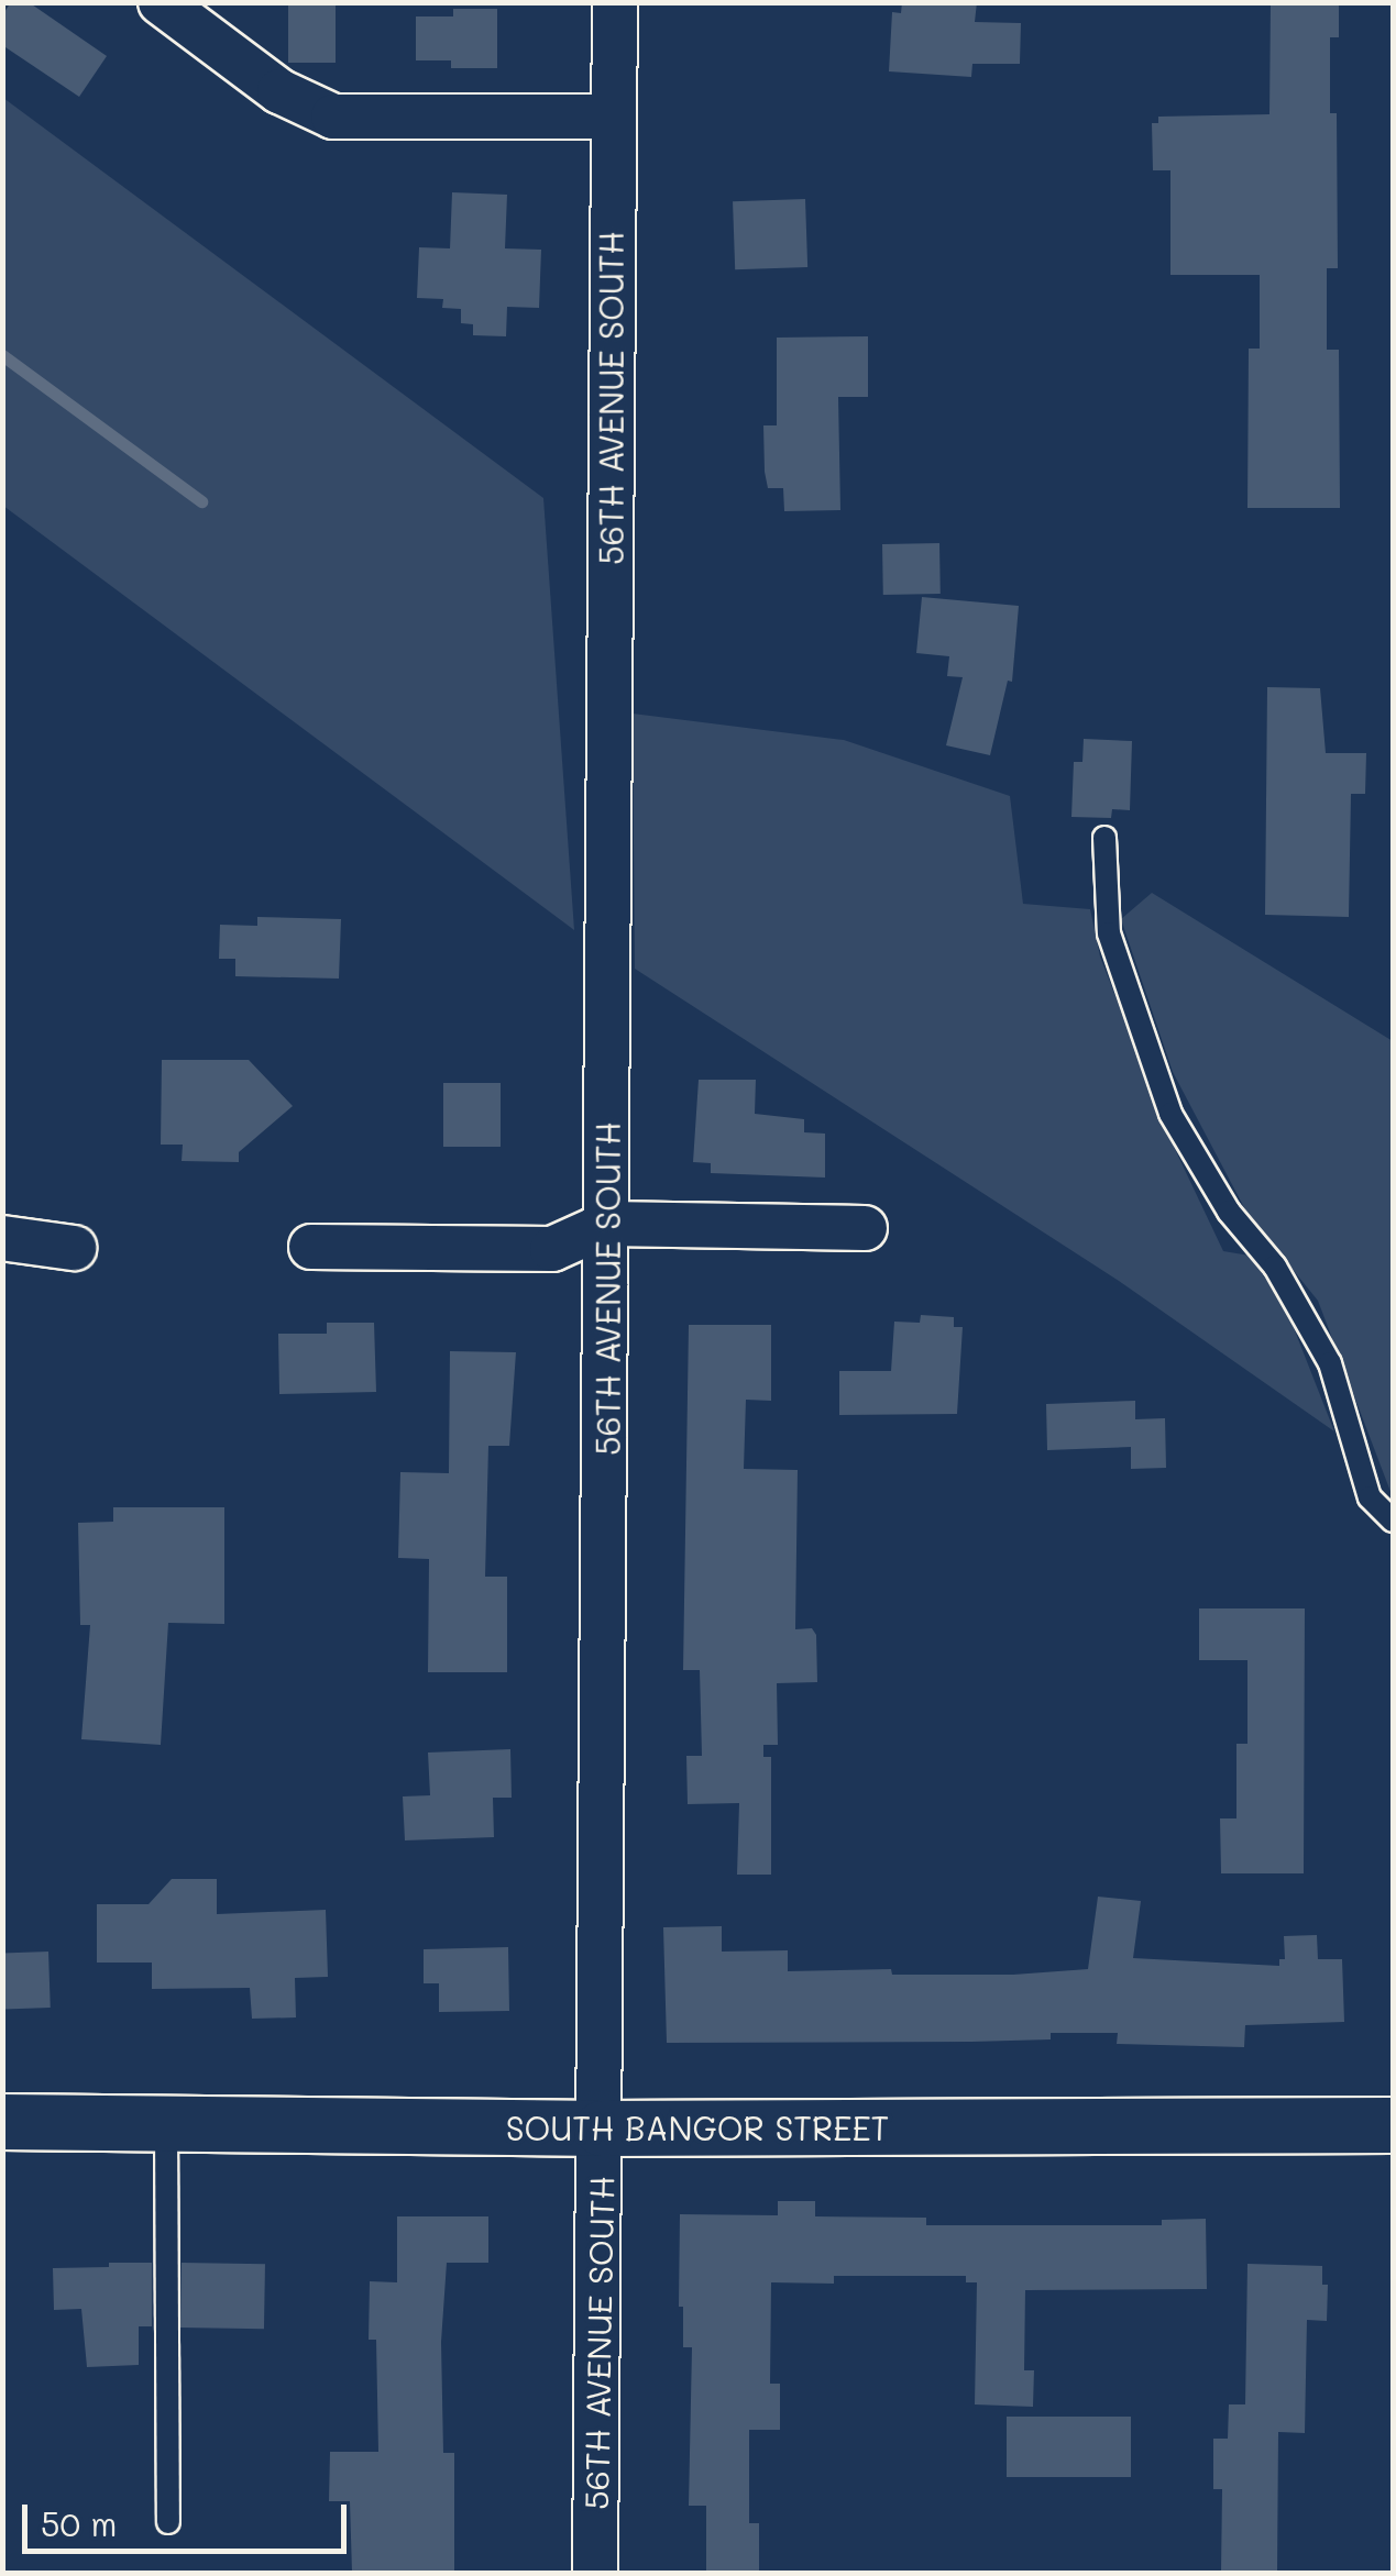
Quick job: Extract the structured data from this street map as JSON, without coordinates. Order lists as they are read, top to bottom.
{
  "streets": {
    "street": ["56TH AVENUE SOUTH", "SOUTH BANGOR STREET"]
  },
  "crossings": [
    ["56TH AVENUE SOUTH", "SOUTH BANGOR STREET"]
  ],
  "scale_bar": "50 m"
}
